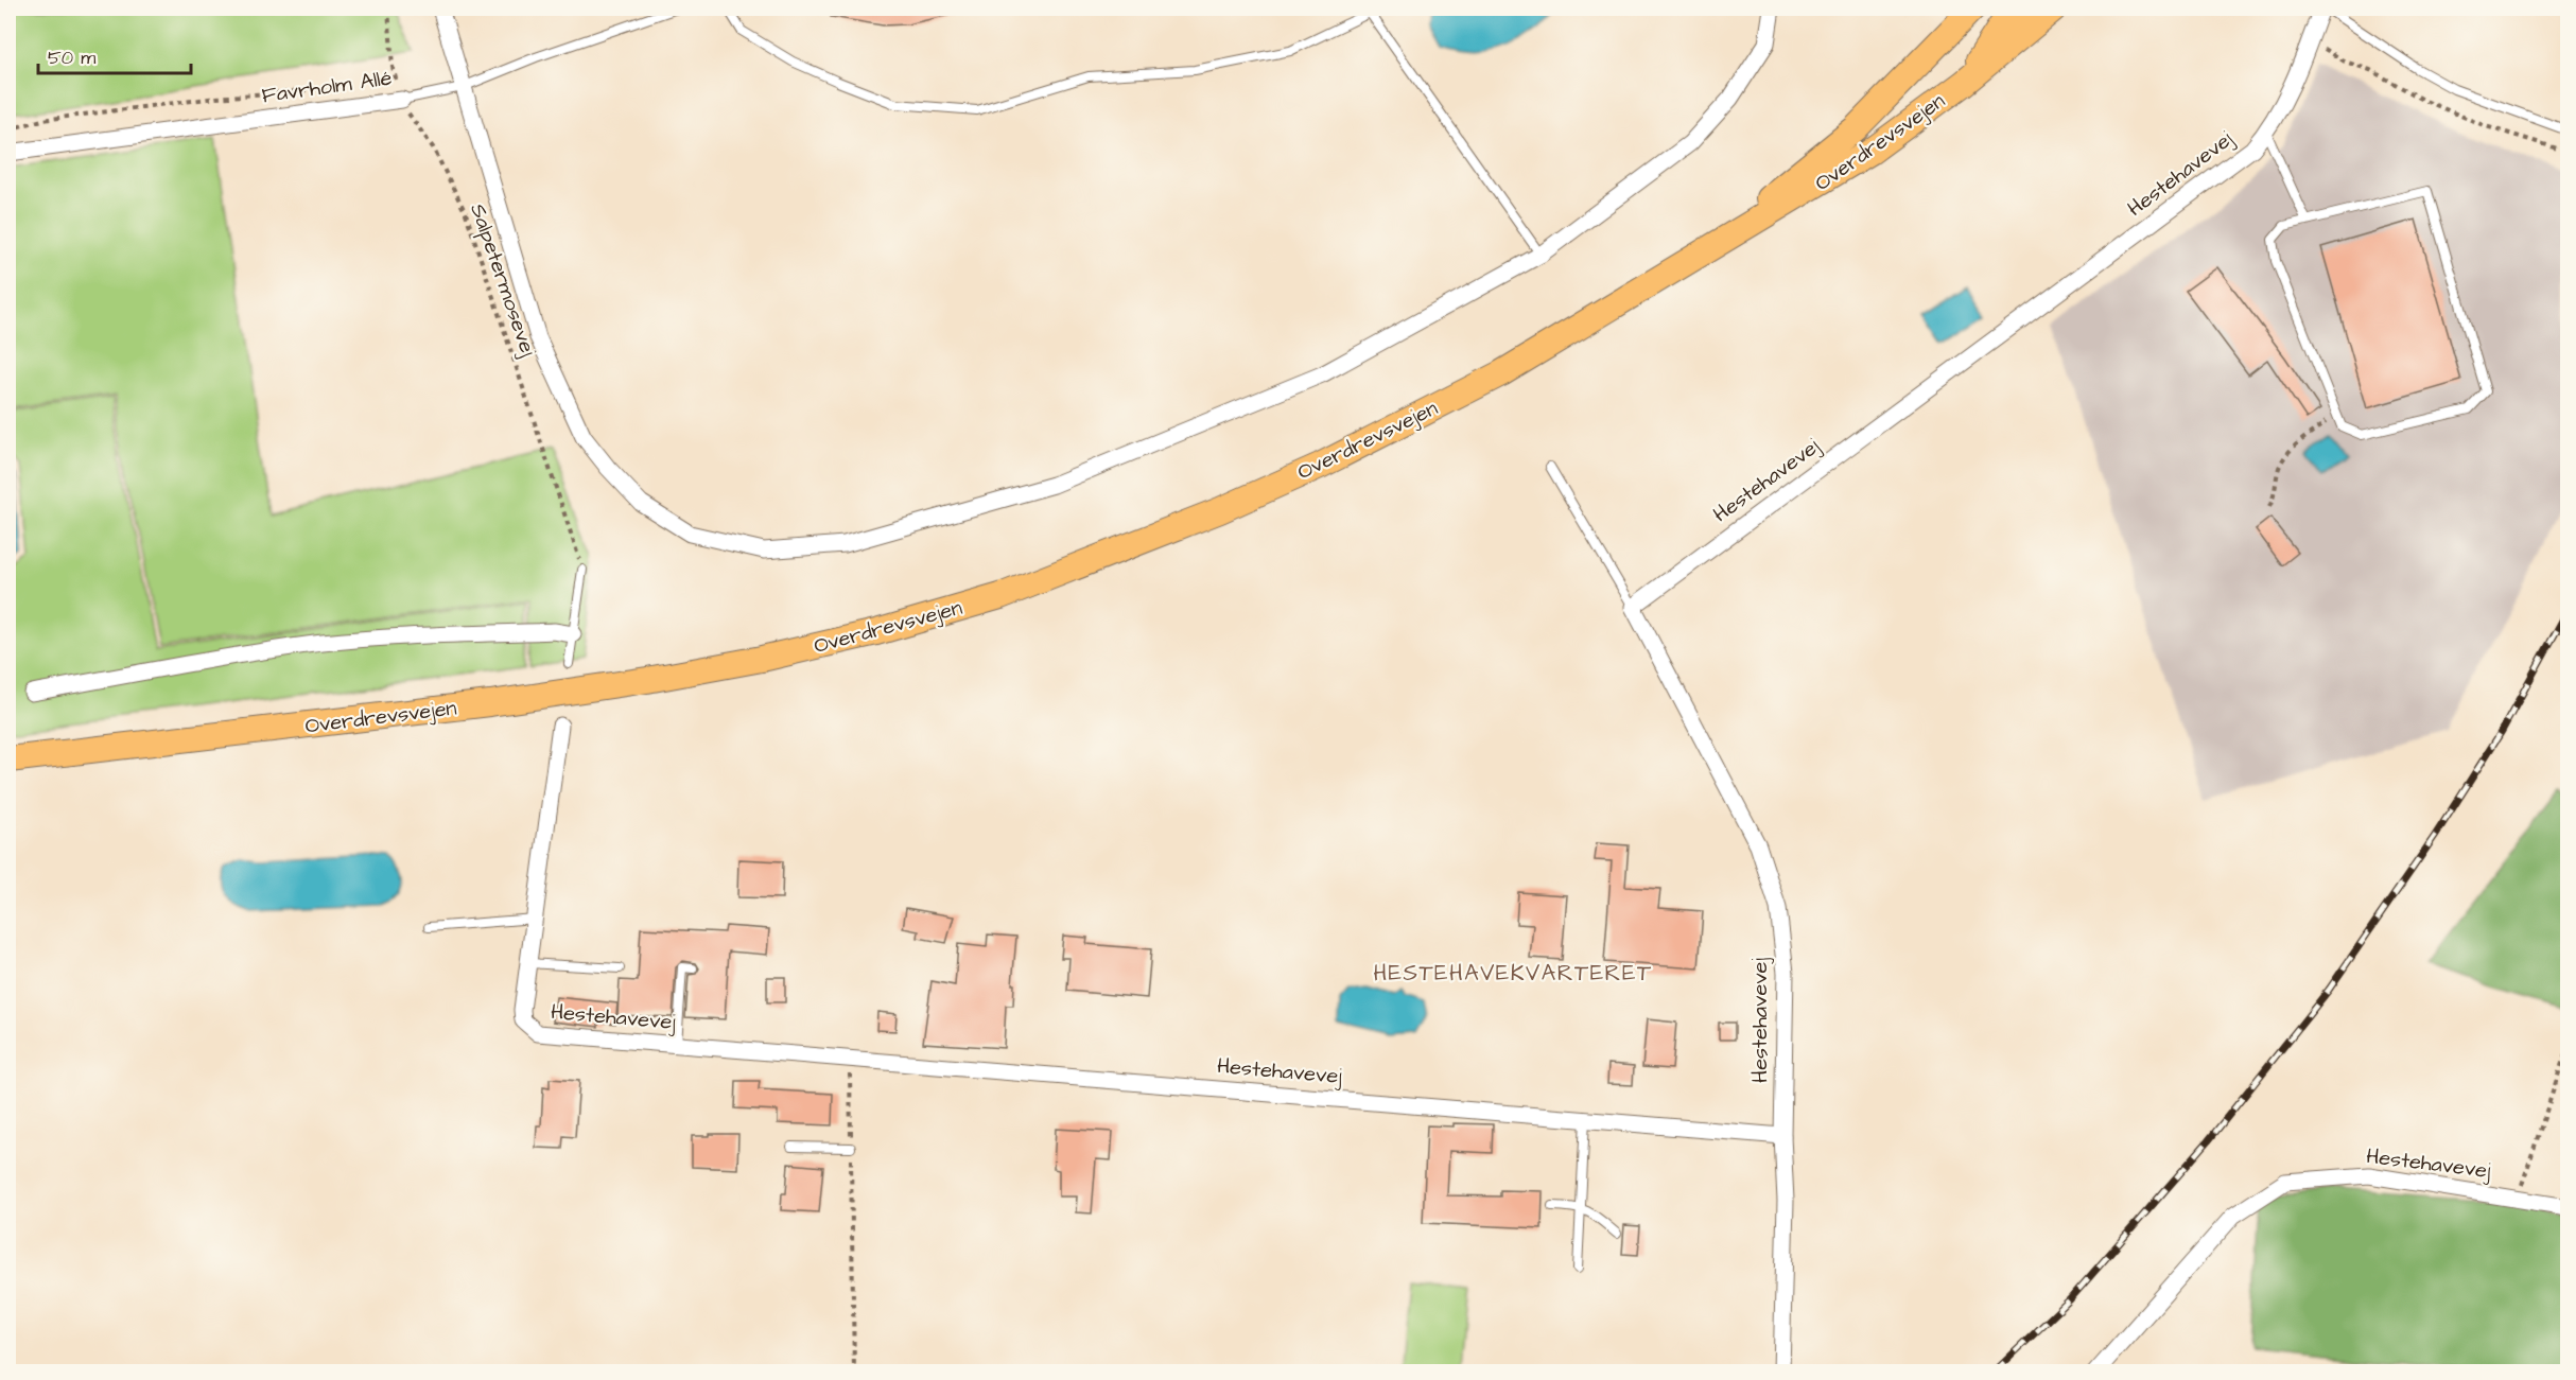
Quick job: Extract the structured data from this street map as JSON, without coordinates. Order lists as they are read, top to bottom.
{
  "streets": {
    "main road": ["Overdrevsvejen"],
    "street": ["Favrholm Allé", "Hestehavevej"],
    "path": ["Salpetermosevej"]
  },
  "crossings": [
    ["Favrholm Allé", "Salpetermosevej"]
  ],
  "districts": ["HESTEHAVEKVARTERET"],
  "scale_bar": "50 m"
}
